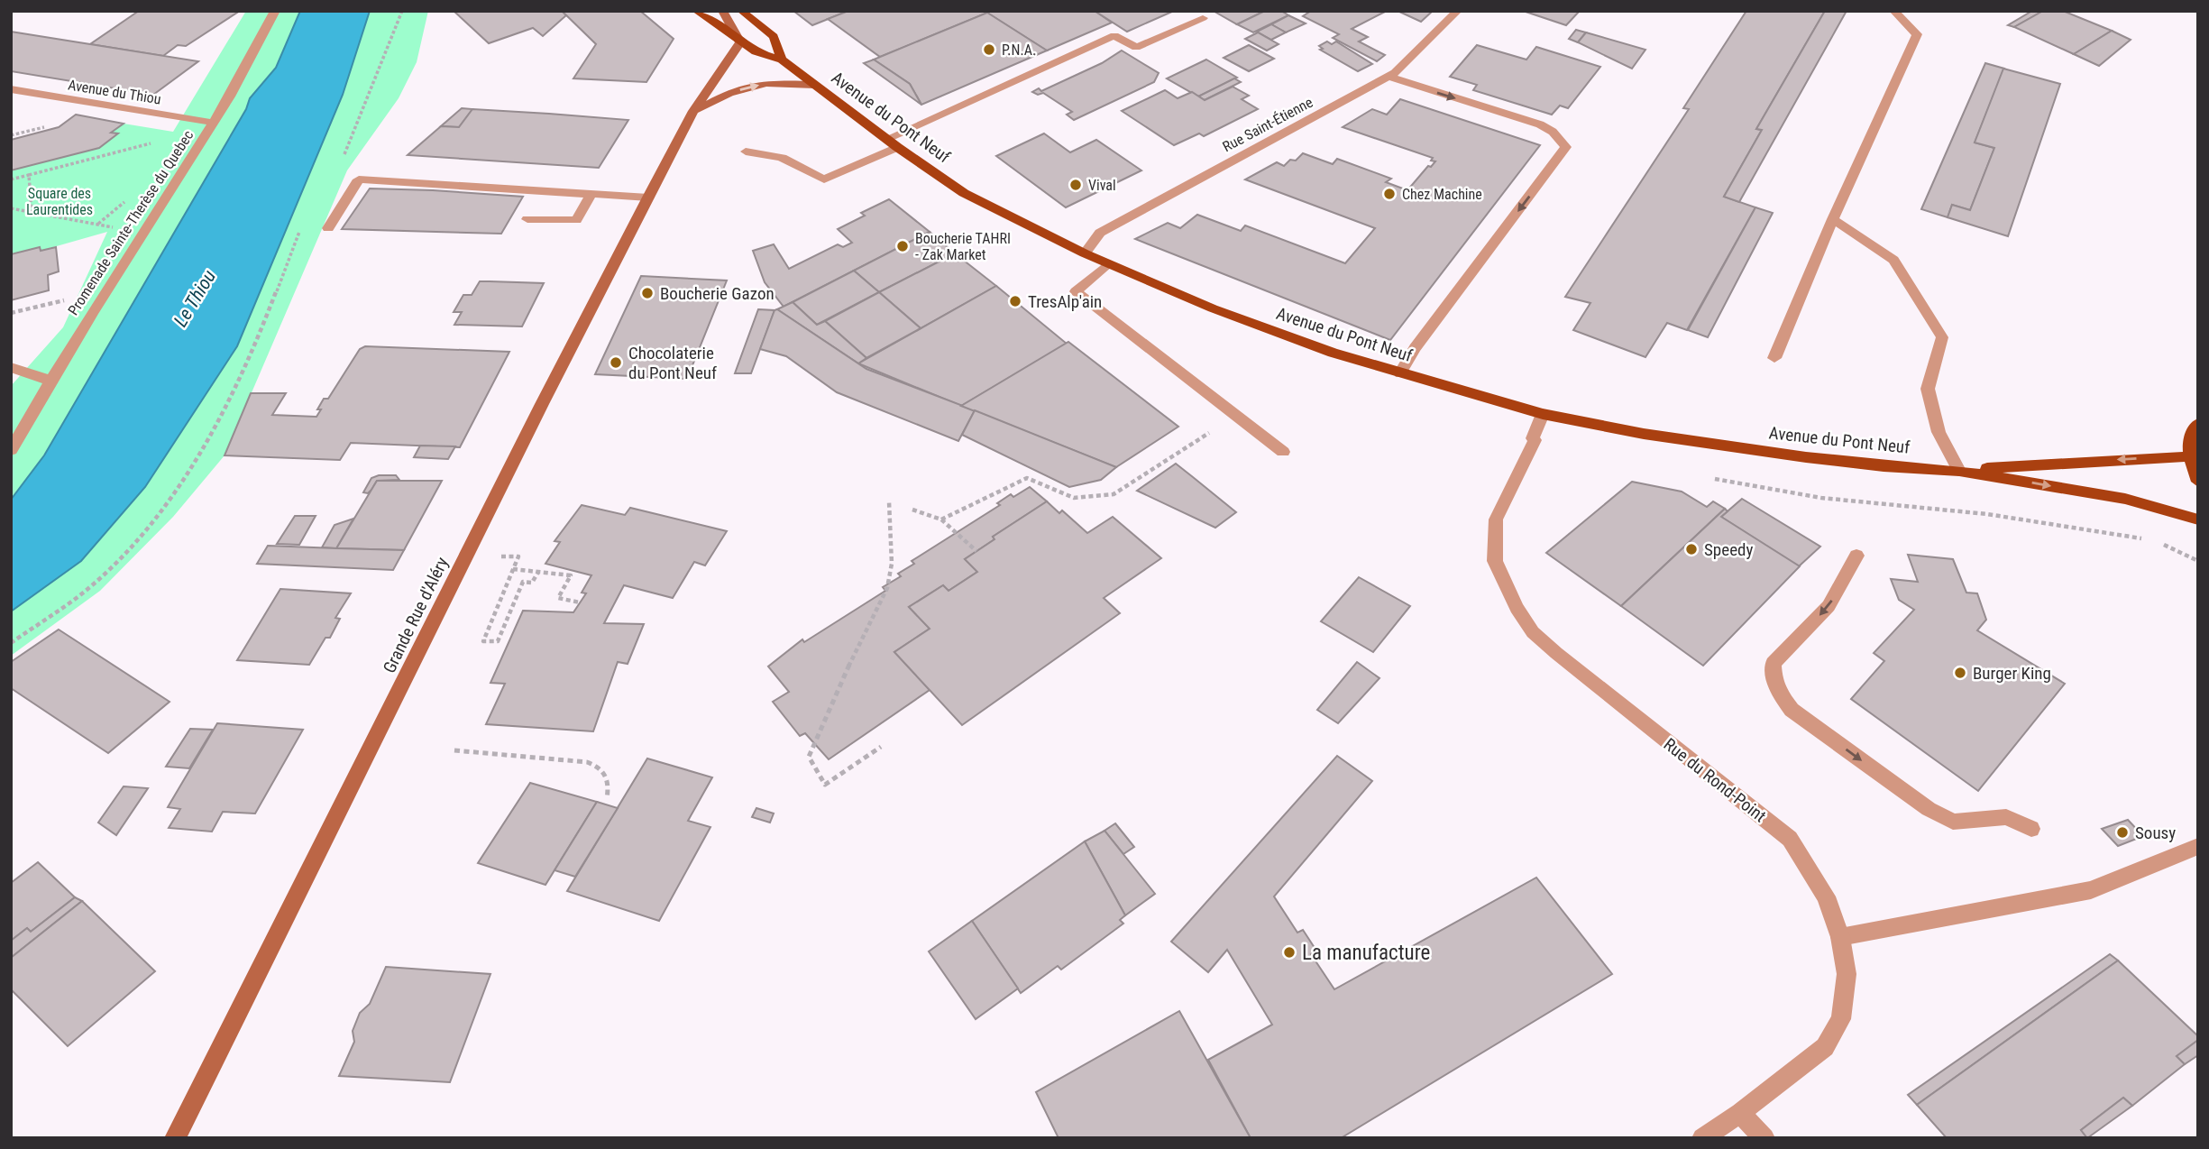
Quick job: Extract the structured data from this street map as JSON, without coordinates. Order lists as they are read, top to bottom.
{
  "streets": {
    "main road": ["Avenue du Pont Neuf"],
    "street": [
      "Avenue du Thiou",
      "Rue Saint-Étienne",
      "Promenade Sainte-Therèse du Quebec",
      "Grande Rue d'Aléry",
      "Rue du Rond-Point"
    ]
  },
  "crossings": [
    ["Avenue du Thiou", "Promenade Sainte-Therèse du Quebec"],
    ["Avenue du Pont Neuf", "Rue Saint-Étienne"],
    ["Avenue du Pont Neuf", "Grande Rue d'Aléry"],
    ["Avenue du Pont Neuf", "Rue du Rond-Point"]
  ],
  "water": ["Le Thiou"],
  "parks": ["Square des Laurentides"],
  "places": [
    "P.N.A.",
    "Vival",
    "Chez Machine",
    "Boucherie TAHRI - Zak Market",
    "Boucherie Gazon",
    "TresAlp'ain",
    "Chocolaterie du Pont Neuf",
    "Speedy",
    "Burger King",
    "Sousy",
    "La manufacture"
  ]
}
